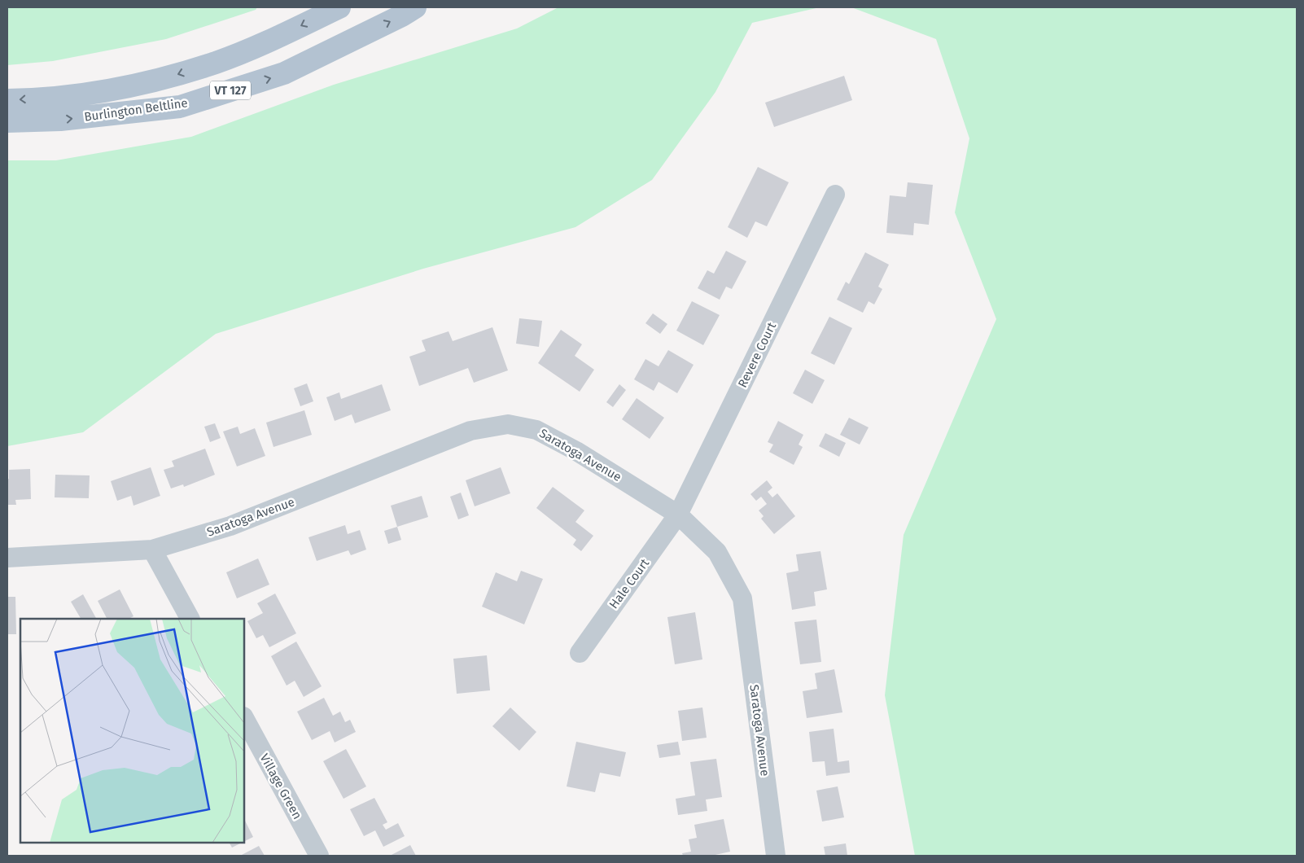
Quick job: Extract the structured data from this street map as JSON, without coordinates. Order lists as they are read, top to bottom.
{
  "streets": {
    "main road": ["VT 127", "Burlington Beltline"],
    "street": [
      "Revere Court",
      "Saratoga Avenue",
      "Hale Court",
      "Village Green"
    ]
  },
  "crossings": [
    ["Revere Court", "Saratoga Avenue"],
    ["Revere Court", "Hale Court"],
    ["Saratoga Avenue", "Hale Court"]
  ]
}
